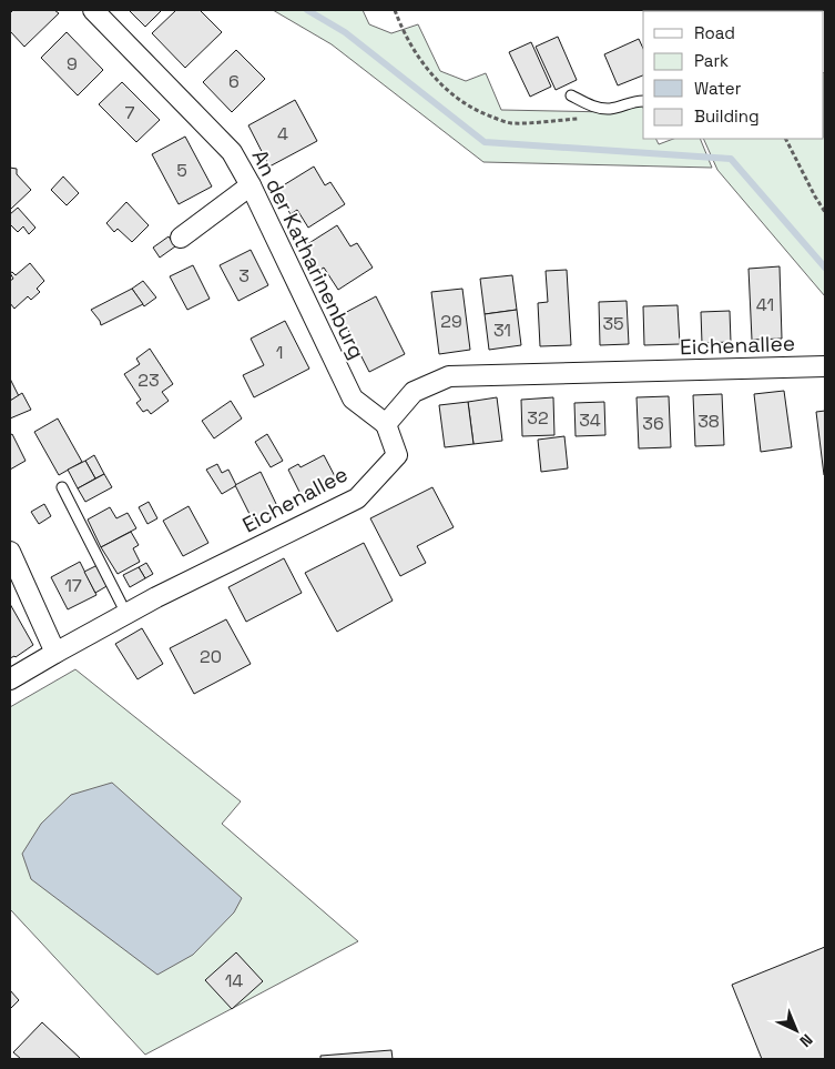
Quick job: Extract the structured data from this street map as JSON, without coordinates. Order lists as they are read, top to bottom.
{
  "streets": {
    "street": ["An der Katharinenburg", "Eichenallee"]
  },
  "crossings": [
    ["An der Katharinenburg", "Eichenallee"]
  ],
  "house_numbers": [
    "9",
    "6",
    "7",
    "4",
    "5",
    "3",
    "41",
    "29",
    "35",
    "31",
    "1",
    "23",
    "32",
    "34",
    "38",
    "36",
    "17",
    "20",
    "14"
  ],
  "legend": [
    "Road",
    "Park",
    "Water",
    "Building"
  ],
  "north": "bottom right"
}
